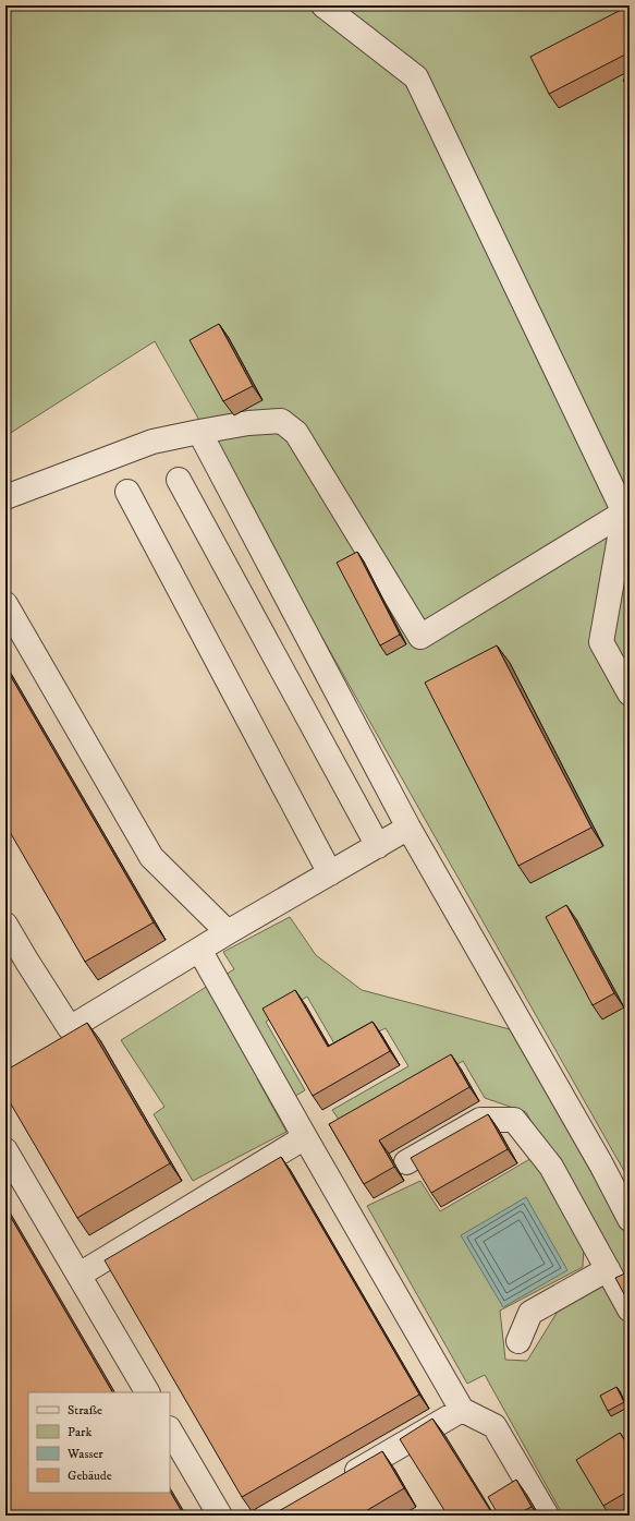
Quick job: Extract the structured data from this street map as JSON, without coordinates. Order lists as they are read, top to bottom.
{
  "legend": [
    "Straße",
    "Park",
    "Wasser",
    "Gebäude"
  ]
}
